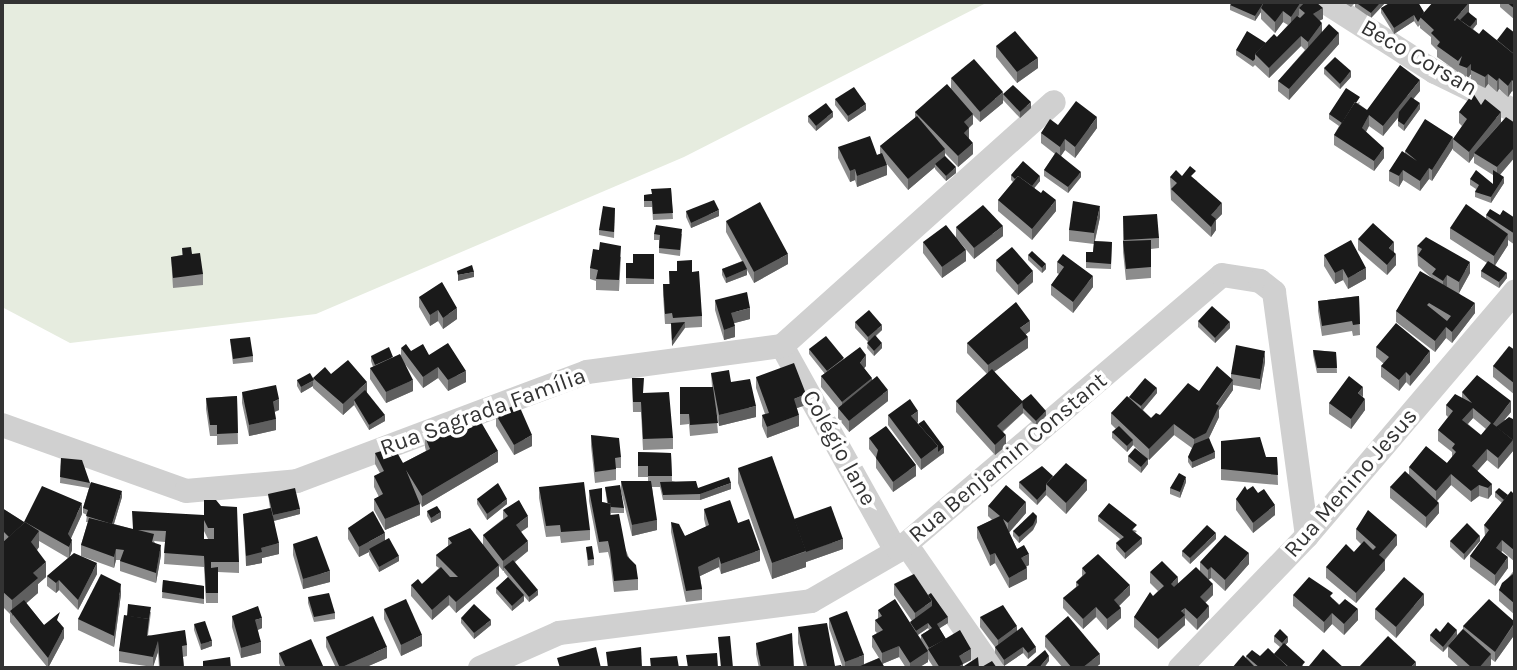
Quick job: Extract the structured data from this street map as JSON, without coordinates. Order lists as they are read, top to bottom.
{
  "streets": {
    "street": [
      "Beco Corsan",
      "Rua Sagrada Família",
      "Colégio lane",
      "Rua Benjamin Constant",
      "Rua Menino Jesus"
    ]
  },
  "crossings": [
    ["Rua Sagrada Família", "Colégio lane"],
    ["Colégio lane", "Rua Benjamin Constant"],
    ["Rua Benjamin Constant", "Rua Menino Jesus"]
  ]
}
